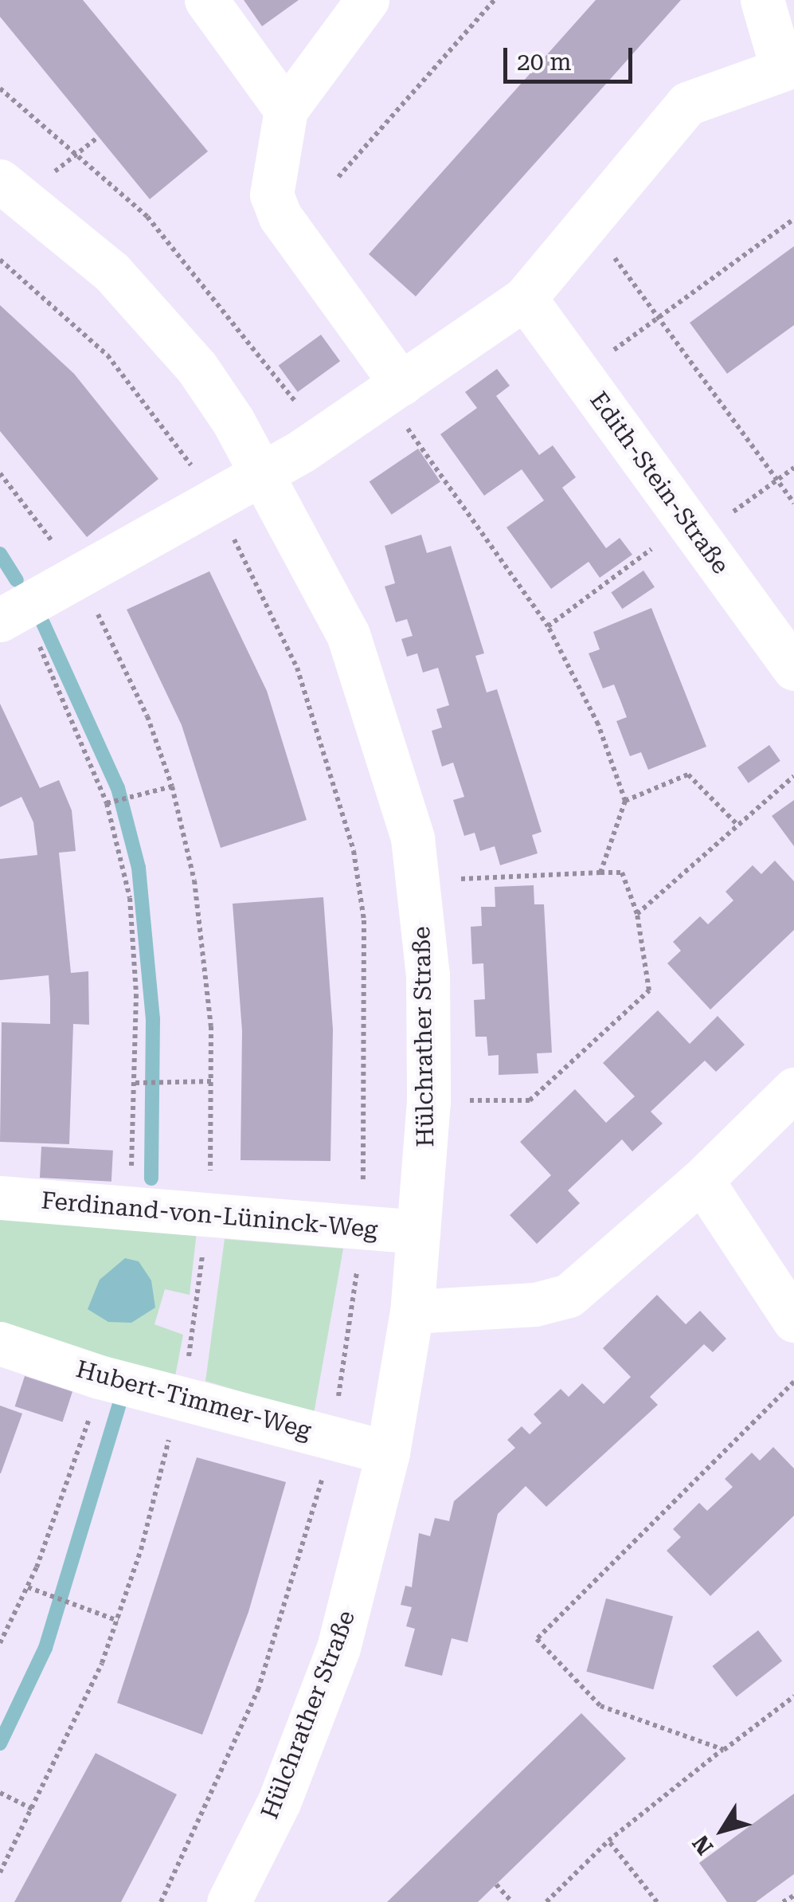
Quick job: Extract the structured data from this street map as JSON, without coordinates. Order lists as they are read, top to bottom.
{
  "streets": {
    "street": [
      "Edith-Stein-Straße",
      "Hülchrather Straße",
      "Ferdinand-von-Lüninck-Weg",
      "Hubert-Timmer-Weg"
    ]
  },
  "crossings": [
    ["Hülchrather Straße", "Ferdinand-von-Lüninck-Weg"],
    ["Hülchrather Straße", "Hubert-Timmer-Weg"]
  ],
  "scale_bar": "20 m",
  "north": "bottom left"
}
